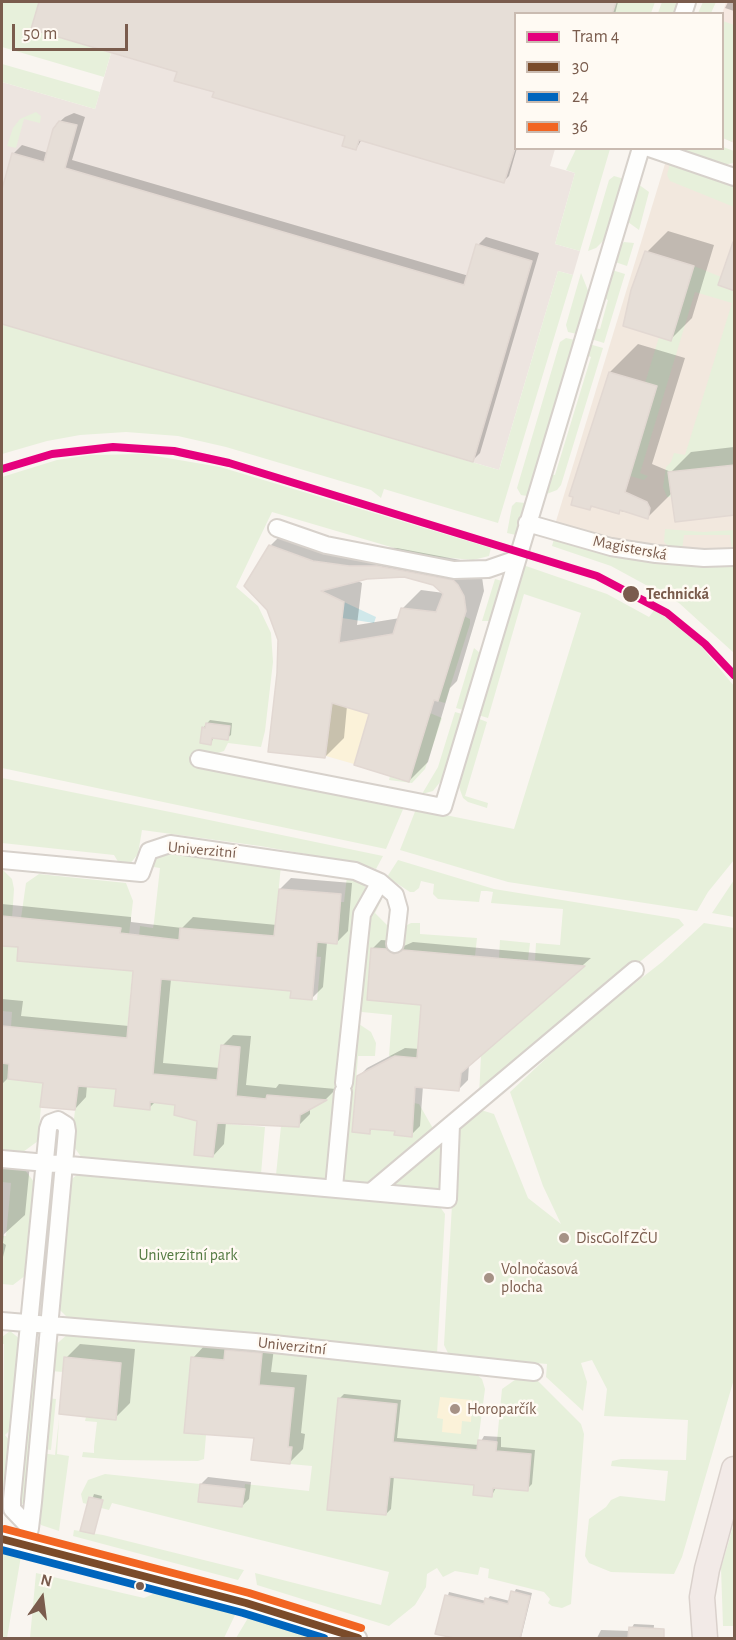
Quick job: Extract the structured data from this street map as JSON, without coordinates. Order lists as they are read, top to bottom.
{
  "streets": {
    "street": ["Magisterská", "Univerzitní"]
  },
  "parks": ["Univerzitní park"],
  "places": [
    "Technická",
    "DiscGolf ZČU",
    "Volnočasová plocha",
    "Horoparčík"
  ],
  "lines": [
    "tram line 4",
    "transit line 36",
    "transit line 30",
    "transit line 24"
  ],
  "legend": [
    "Tram 4",
    "30",
    "24",
    "36"
  ],
  "scale_bar": "50 m",
  "north": "top"
}
